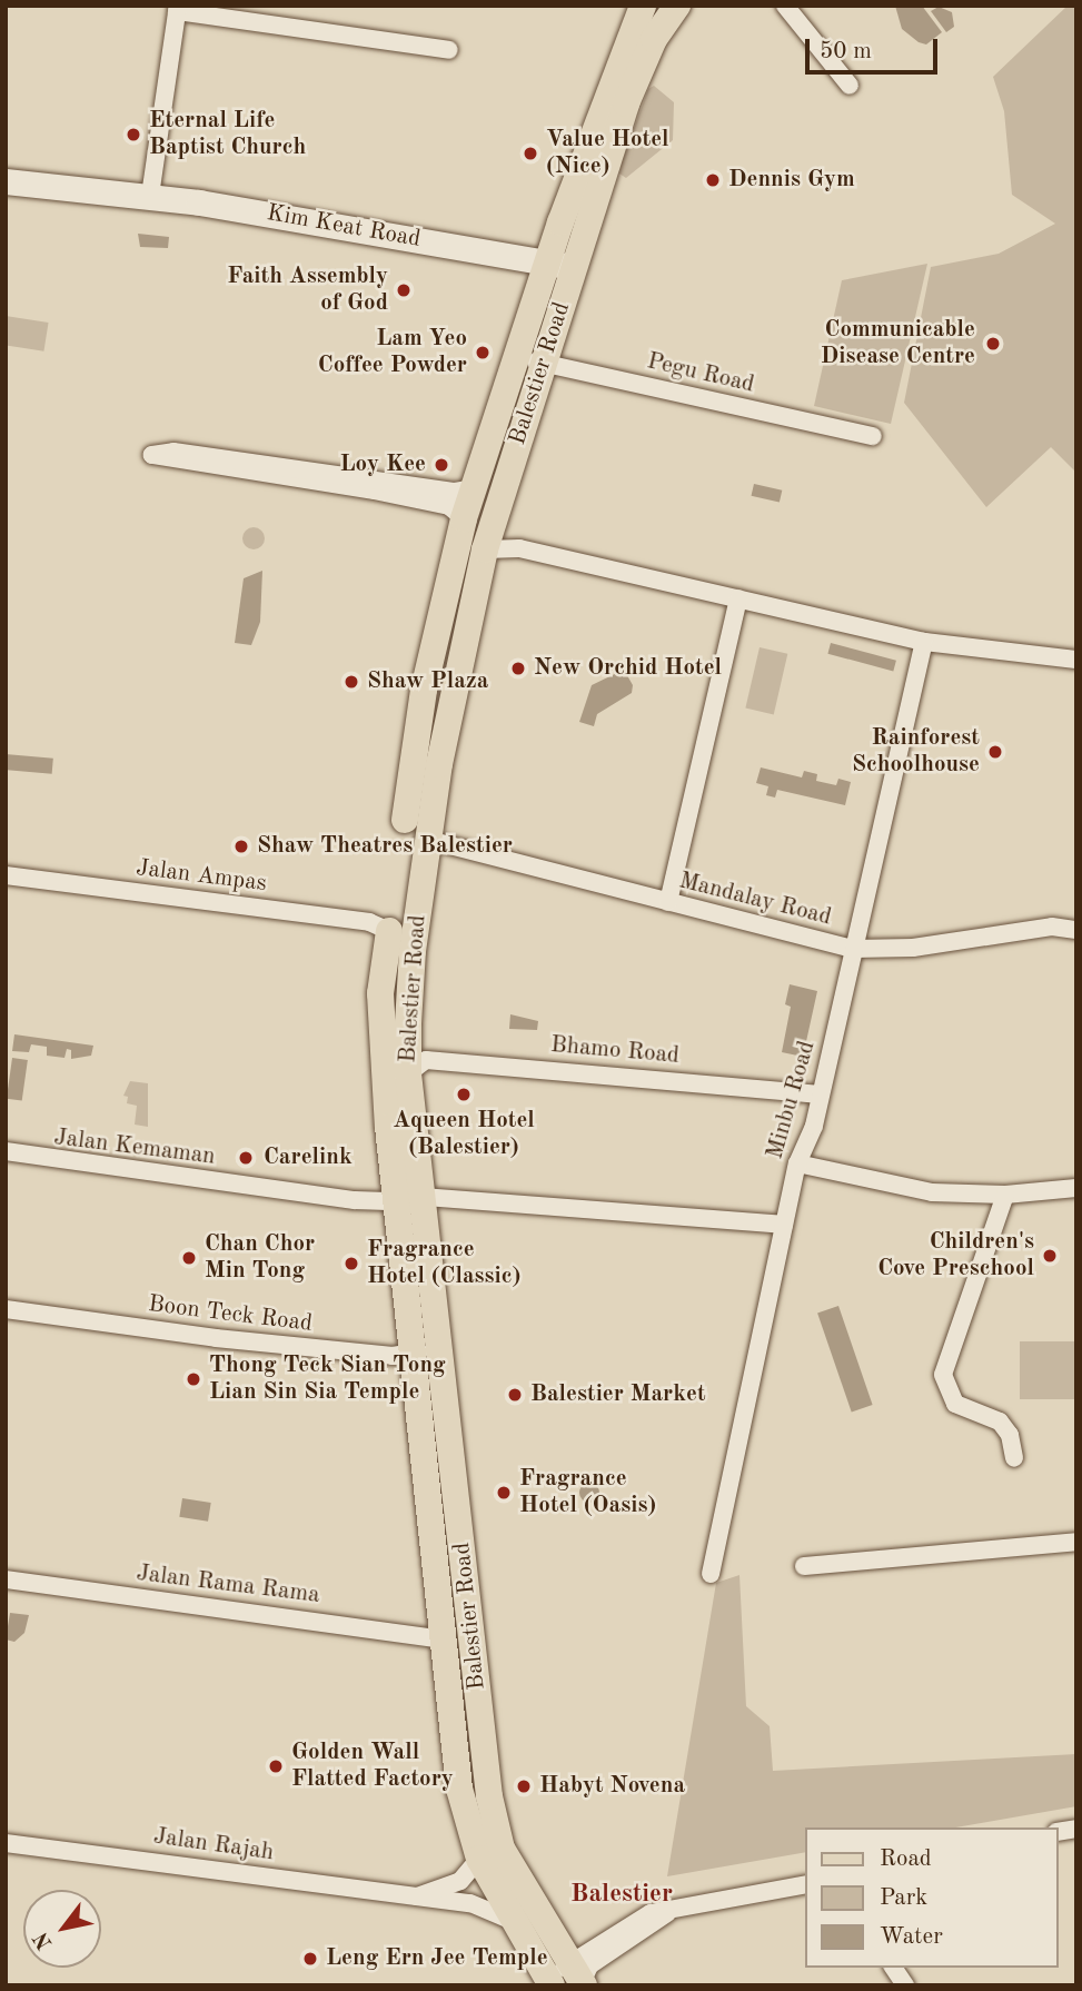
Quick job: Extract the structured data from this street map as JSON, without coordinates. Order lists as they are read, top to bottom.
{
  "streets": {
    "main road": ["Balestier Road"],
    "street": [
      "Kim Keat Road",
      "Pegu Road",
      "Jalan Ampas",
      "Mandalay Road",
      "Bhamo Road",
      "Minbu Road",
      "Jalan Kemaman",
      "Boon Teck Road",
      "Jalan Rama Rama",
      "Jalan Rajah"
    ]
  },
  "crossings": [
    ["Kim Keat Road", "Balestier Road"],
    ["Balestier Road", "Pegu Road"],
    ["Balestier Road", "Jalan Ampas"],
    ["Balestier Road", "Mandalay Road"],
    ["Balestier Road", "Bhamo Road"],
    ["Balestier Road", "Jalan Kemaman"],
    ["Balestier Road", "Boon Teck Road"],
    ["Balestier Road", "Jalan Rama Rama"],
    ["Balestier Road", "Jalan Rajah"],
    ["Mandalay Road", "Minbu Road"],
    ["Bhamo Road", "Minbu Road"]
  ],
  "districts": ["Balestier"],
  "places": [
    "Eternal Life Baptist Church",
    "Value Hotel (Nice)",
    "Dennis Gym",
    "Faith Assembly of God",
    "Communicable Disease Centre",
    "Lam Yeo Coffee Powder",
    "Loy Kee",
    "New Orchid Hotel",
    "Shaw Plaza",
    "Rainforest Schoolhouse",
    "Shaw Theatres Balestier",
    "Aqueen Hotel (Balestier)",
    "Carelink",
    "Children's Cove Preschool",
    "Chan Chor Min Tong",
    "Fragrance Hotel (Classic)",
    "Thong Teck Sian Tong Lian Sin Sia Temple",
    "Balestier Market",
    "Fragrance Hotel (Oasis)",
    "Golden Wall Flatted Factory",
    "Habyt Novena",
    "Leng Ern Jee Temple"
  ],
  "legend": ["Road", "Park", "Water"],
  "scale_bar": "50 m",
  "north": "bottom left"
}
